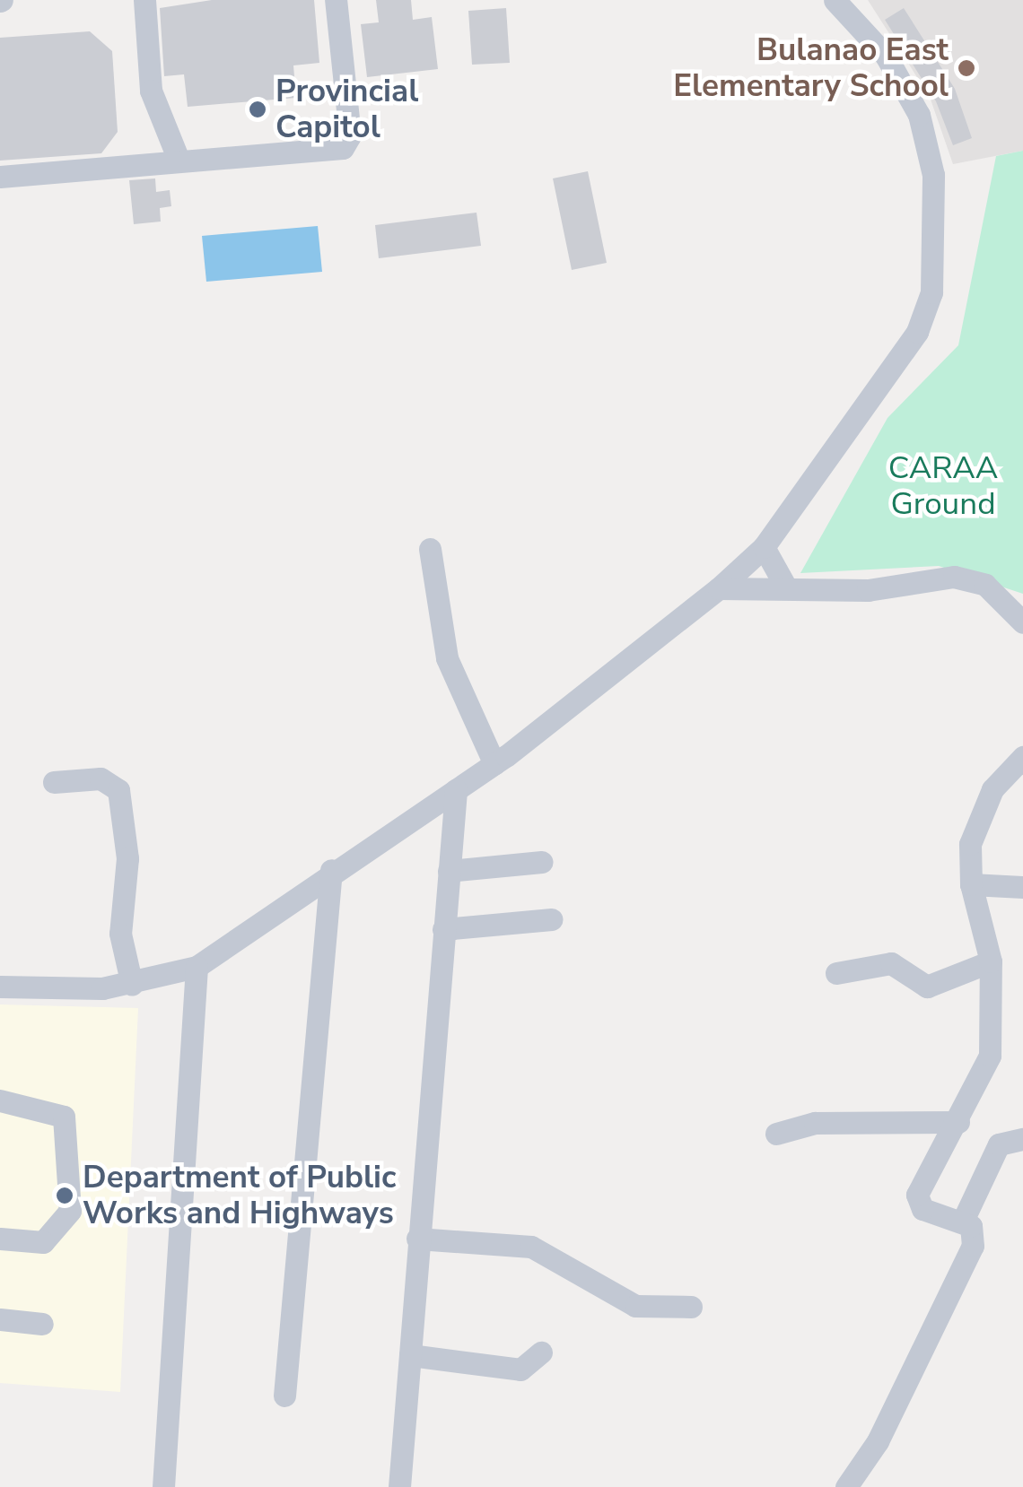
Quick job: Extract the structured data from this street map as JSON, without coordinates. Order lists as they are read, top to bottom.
{
  "parks": ["CARAA Ground"],
  "places": ["Bulanao East Elementary School", "Provincial Capitol", "Department of Public Works and Highways"]
}
